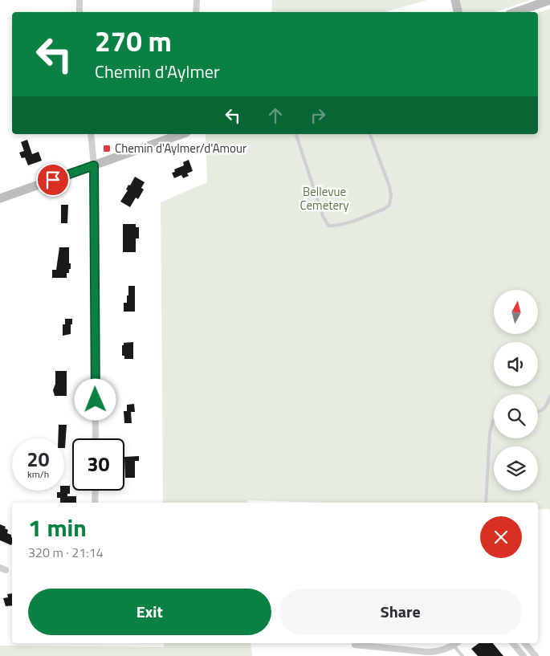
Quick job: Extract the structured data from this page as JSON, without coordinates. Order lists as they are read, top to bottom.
{
  "parks": ["Bellevue Cemetery"],
  "places": {
    "transit": ["Chemin d'Aylmer/d'Amour"]
  },
  "north": "top",
  "page": {
    "turn": ["270 m", "Chemin d'Aylmer"],
    "speed": "20 km/h",
    "limit": "30",
    "heading": ["1 min", "320 m · 21:14"],
    "buttons": ["Exit", "Share"]
  }
}
